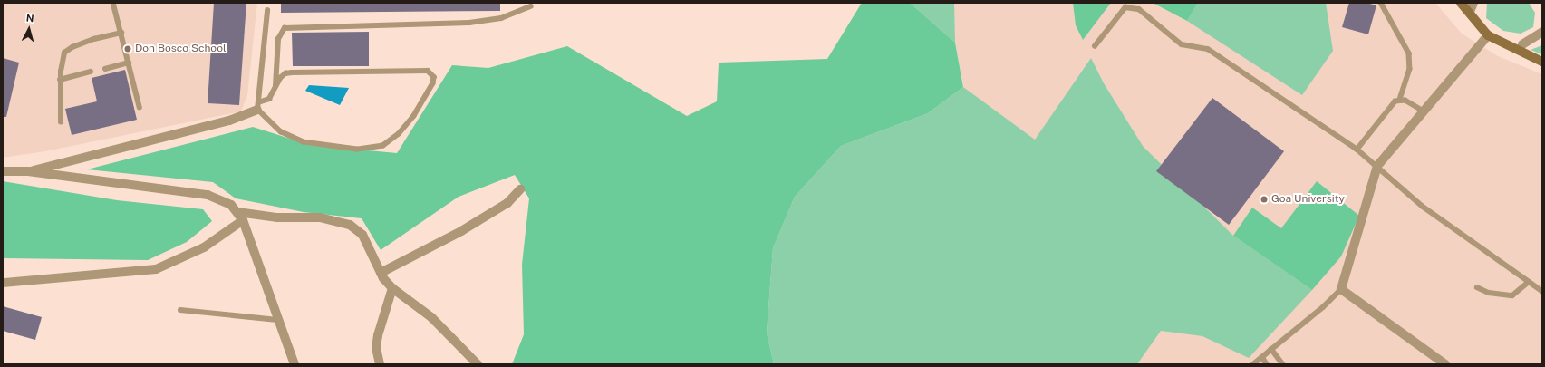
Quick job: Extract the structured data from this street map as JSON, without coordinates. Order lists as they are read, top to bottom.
{
  "places": ["Don Bosco School", "Goa University"],
  "north": "top"
}
